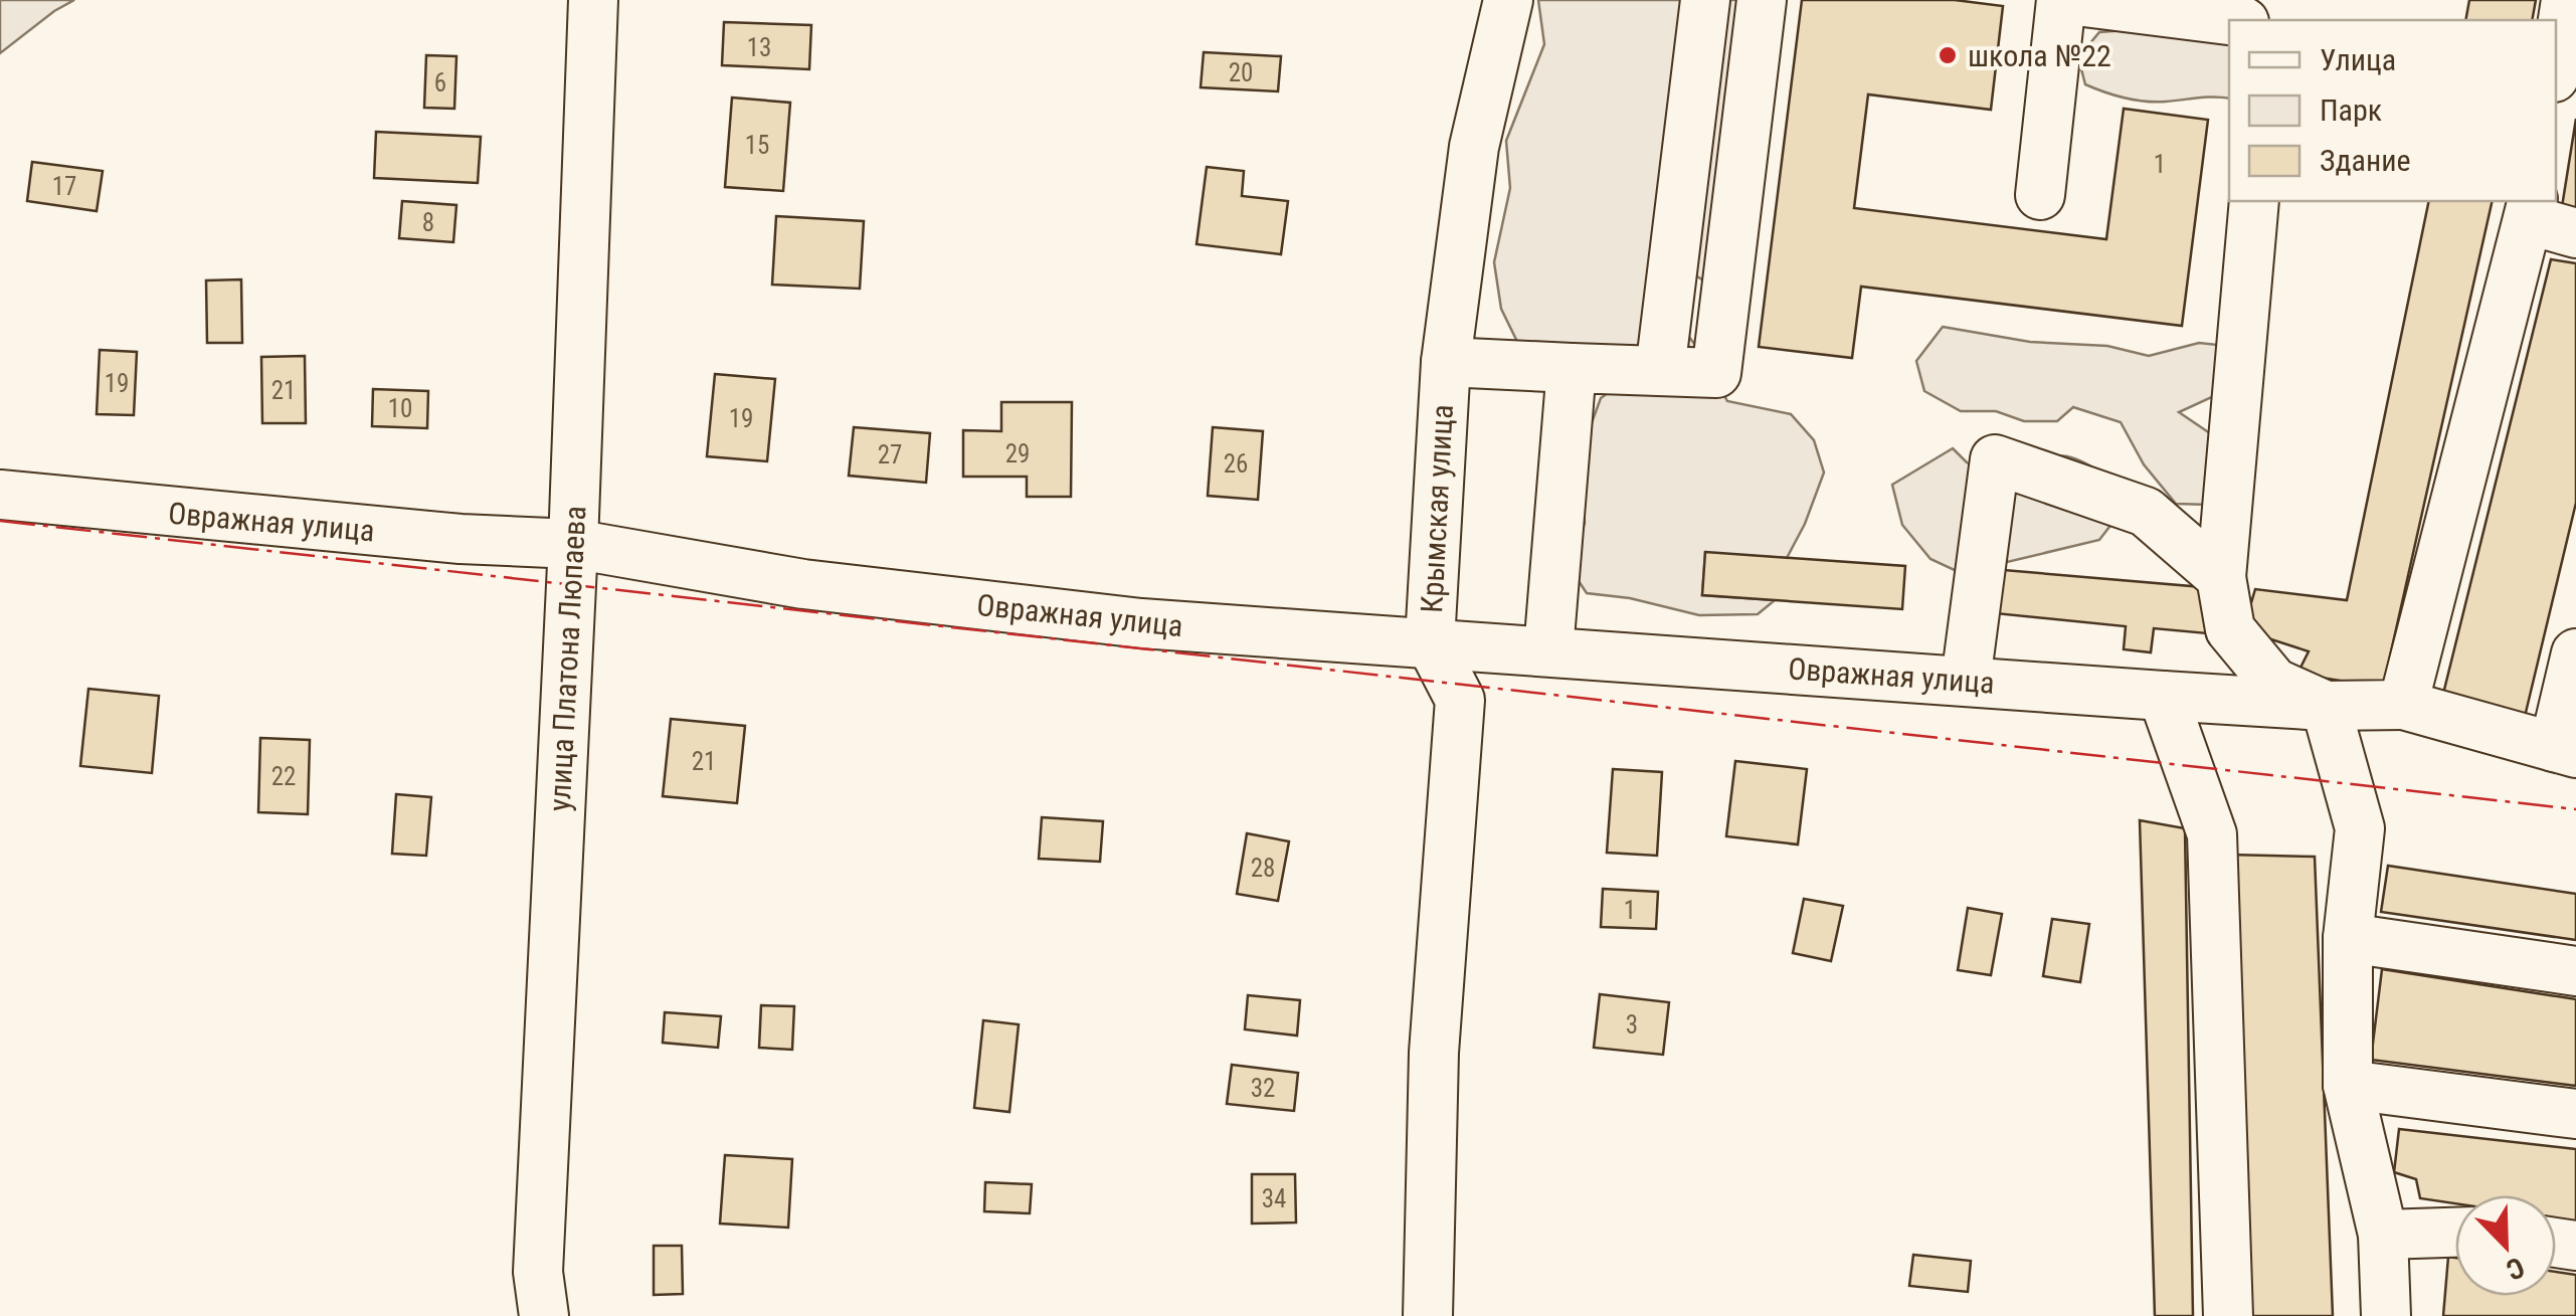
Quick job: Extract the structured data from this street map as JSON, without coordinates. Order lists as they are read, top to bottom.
{
  "streets": {
    "street": ["Крымская улица", "Овражная улица", "улица Платона Люпаева"]
  },
  "crossings": [
    ["Крымская улица", "Овражная улица"],
    ["Овражная улица", "улица Платона Люпаева"]
  ],
  "places": ["школа №22"],
  "house_numbers": [
    "13",
    "20",
    "6",
    "15",
    "1",
    "17",
    "8",
    "19",
    "21",
    "10",
    "19",
    "29",
    "27",
    "26",
    "21",
    "22",
    "28",
    "1",
    "3",
    "32",
    "34"
  ],
  "legend": ["Улица", "Парк", "Здание"],
  "north": "bottom right"
}
